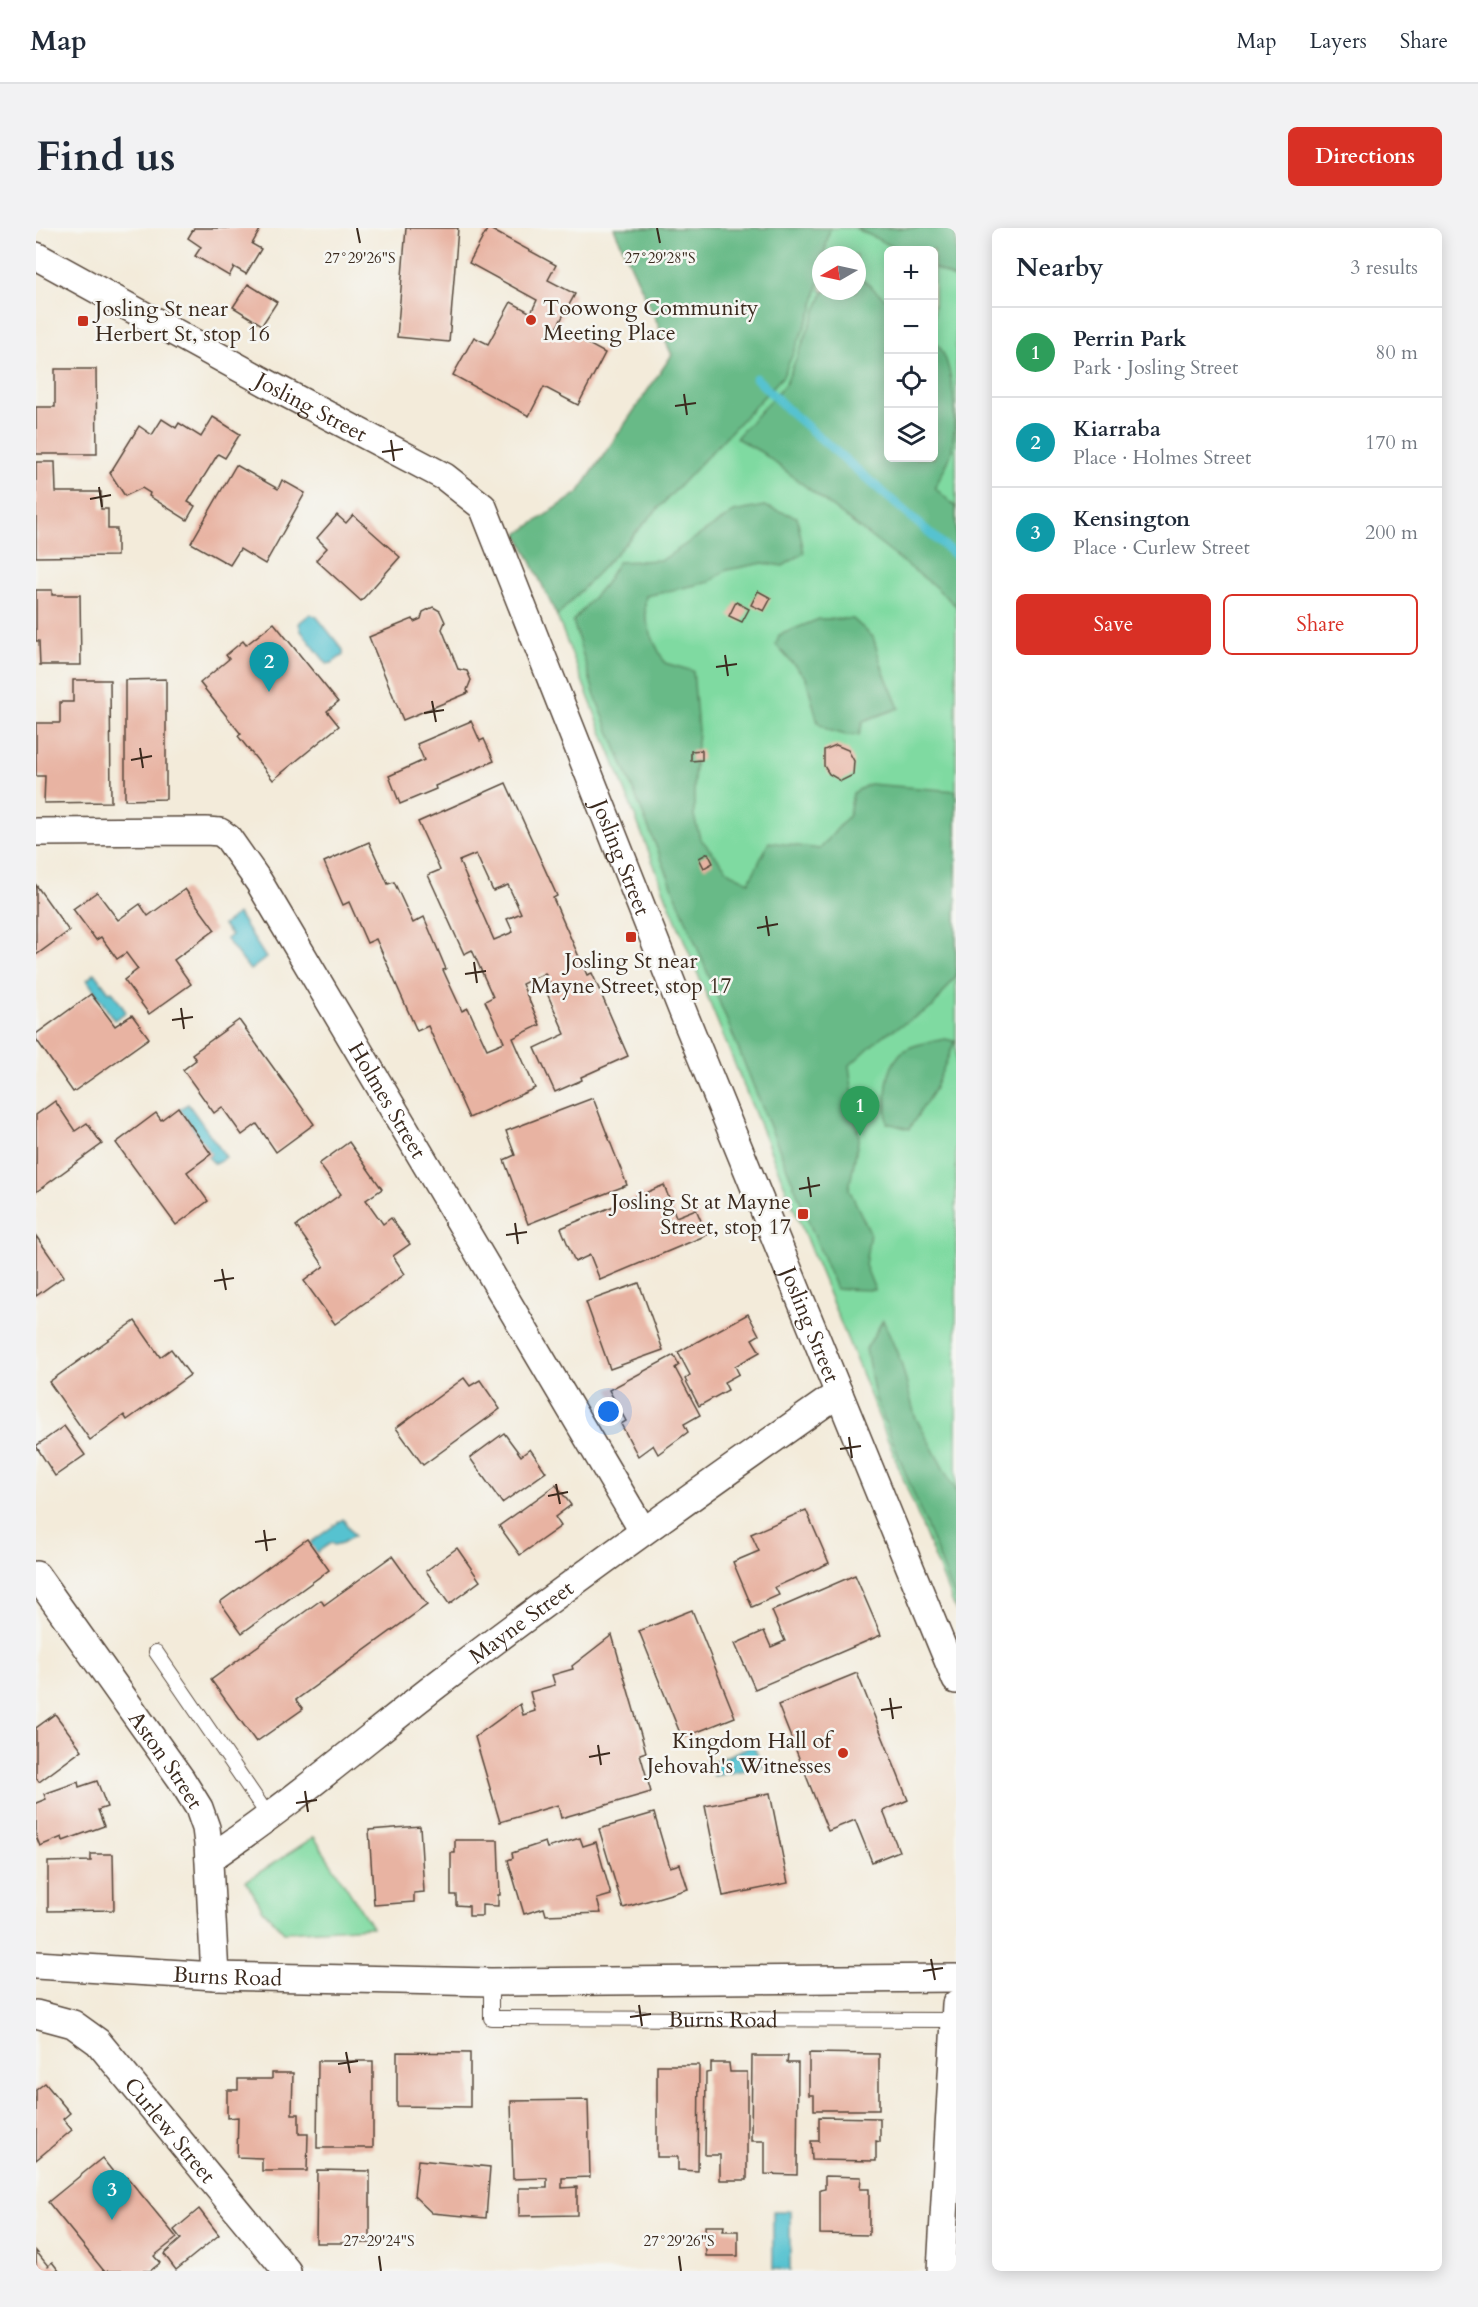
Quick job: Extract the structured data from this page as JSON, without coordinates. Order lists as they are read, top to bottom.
{
  "streets": {
    "street": [
      "Josling Street",
      "Holmes Street",
      "Mayne Street",
      "Aston Street",
      "Burns Road",
      "Curlew Street"
    ]
  },
  "crossings": [
    ["Josling Street", "Mayne Street"],
    ["Holmes Street", "Mayne Street"],
    ["Mayne Street", "Aston Street"],
    ["Aston Street", "Burns Road"]
  ],
  "places": {
    "other": ["Toowong Community Meeting Place", "Kingdom Hall of Jehovah's Witnesses"],
    "transit": ["Josling St near Herbert St, stop 16", "Josling St near Mayne Street, stop 17", "Josling St at Mayne Street, stop 17"]
  },
  "north": "left",
  "page": {
    "header": "Map",
    "nav": ["Map", "Layers", "Share"],
    "buttons": [
      "Directions",
      ["Save", "Share"]
    ],
    "title": "Find us",
    "heading": ["Nearby", "3 results"],
    "map_buttons": ["+", "−"],
    "list": [
      {
        "mark": "1",
        "name": "Perrin Park",
        "note": "Park · Josling Street",
        "value": "80 m"
      },
      {
        "mark": "2",
        "name": "Kiarraba",
        "note": "Place · Holmes Street",
        "value": "170 m"
      },
      {
        "mark": "3",
        "name": "Kensington",
        "note": "Place · Curlew Street",
        "value": "200 m"
      }
    ],
    "pins": ["2", "1", "3"]
  },
  "coordinates": ["27°29'28\"S", "27°29'26\"S", "27°29'24\"S"]
}
